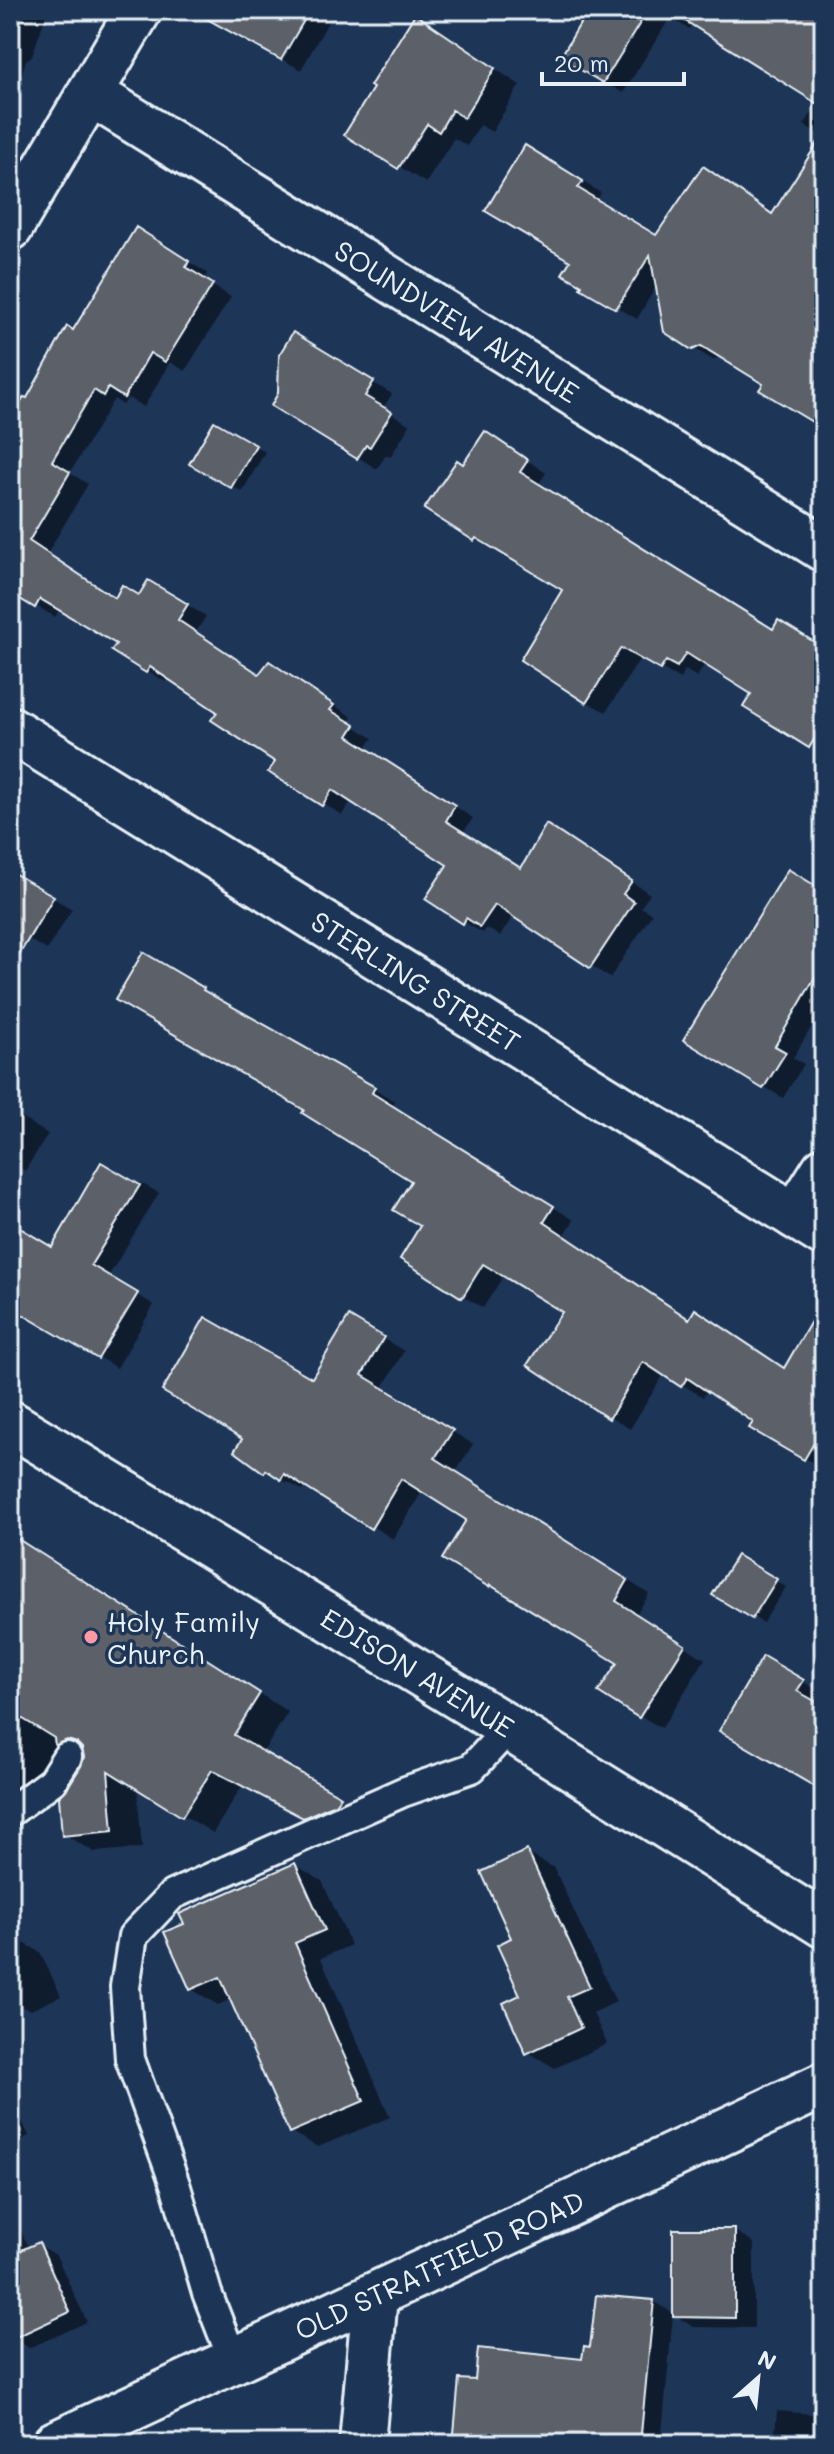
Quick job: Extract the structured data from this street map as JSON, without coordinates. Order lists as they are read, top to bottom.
{
  "streets": {
    "street": [
      "SOUNDVIEW AVENUE",
      "STERLING STREET",
      "EDISON AVENUE",
      "OLD STRATFIELD ROAD"
    ]
  },
  "places": ["Holy Family Church"],
  "scale_bar": "20 m",
  "north": "top right"
}
